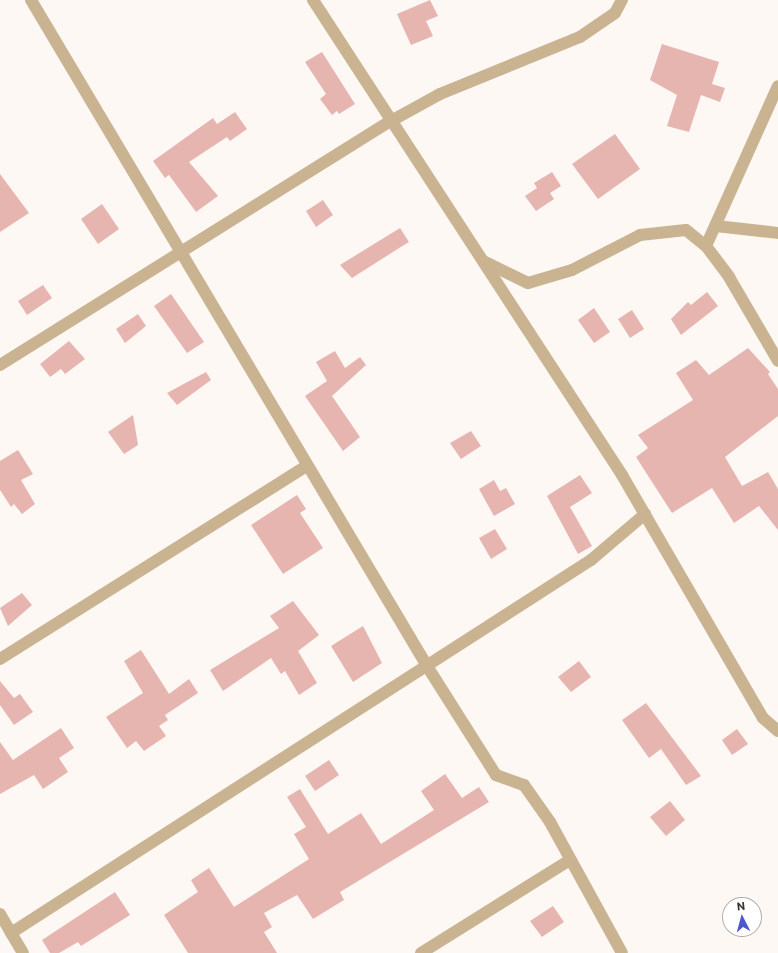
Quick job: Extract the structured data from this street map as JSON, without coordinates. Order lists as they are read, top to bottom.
{
  "north": "top"
}
